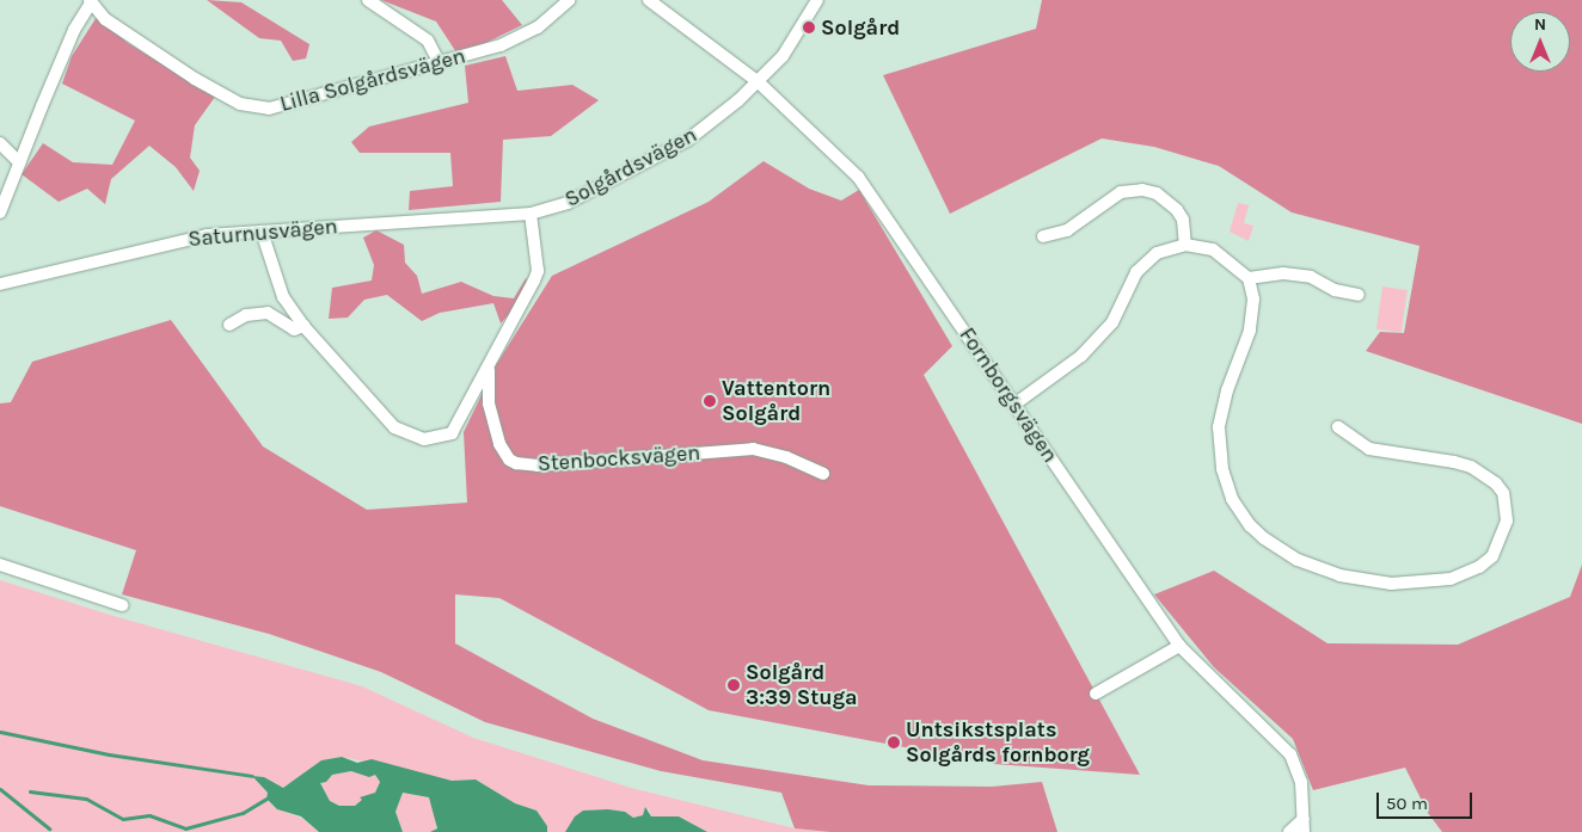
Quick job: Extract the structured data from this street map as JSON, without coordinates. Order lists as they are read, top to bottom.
{
  "streets": {
    "street": [
      "Lilla Solgårdsvägen",
      "Solgårdsvägen",
      "Saturnusvägen",
      "Fornborgsvägen",
      "Stenbocksvägen"
    ]
  },
  "crossings": [
    ["Solgårdsvägen", "Saturnusvägen"],
    ["Solgårdsvägen", "Fornborgsvägen"],
    ["Solgårdsvägen", "Stenbocksvägen"],
    ["Saturnusvägen", "Stenbocksvägen"]
  ],
  "places": [
    "Solgård",
    "Vattentorn Solgård",
    "Solgård 3:39 Stuga",
    "Untsikstsplats Solgårds fornborg"
  ],
  "scale_bar": "50 m",
  "north": "top"
}
